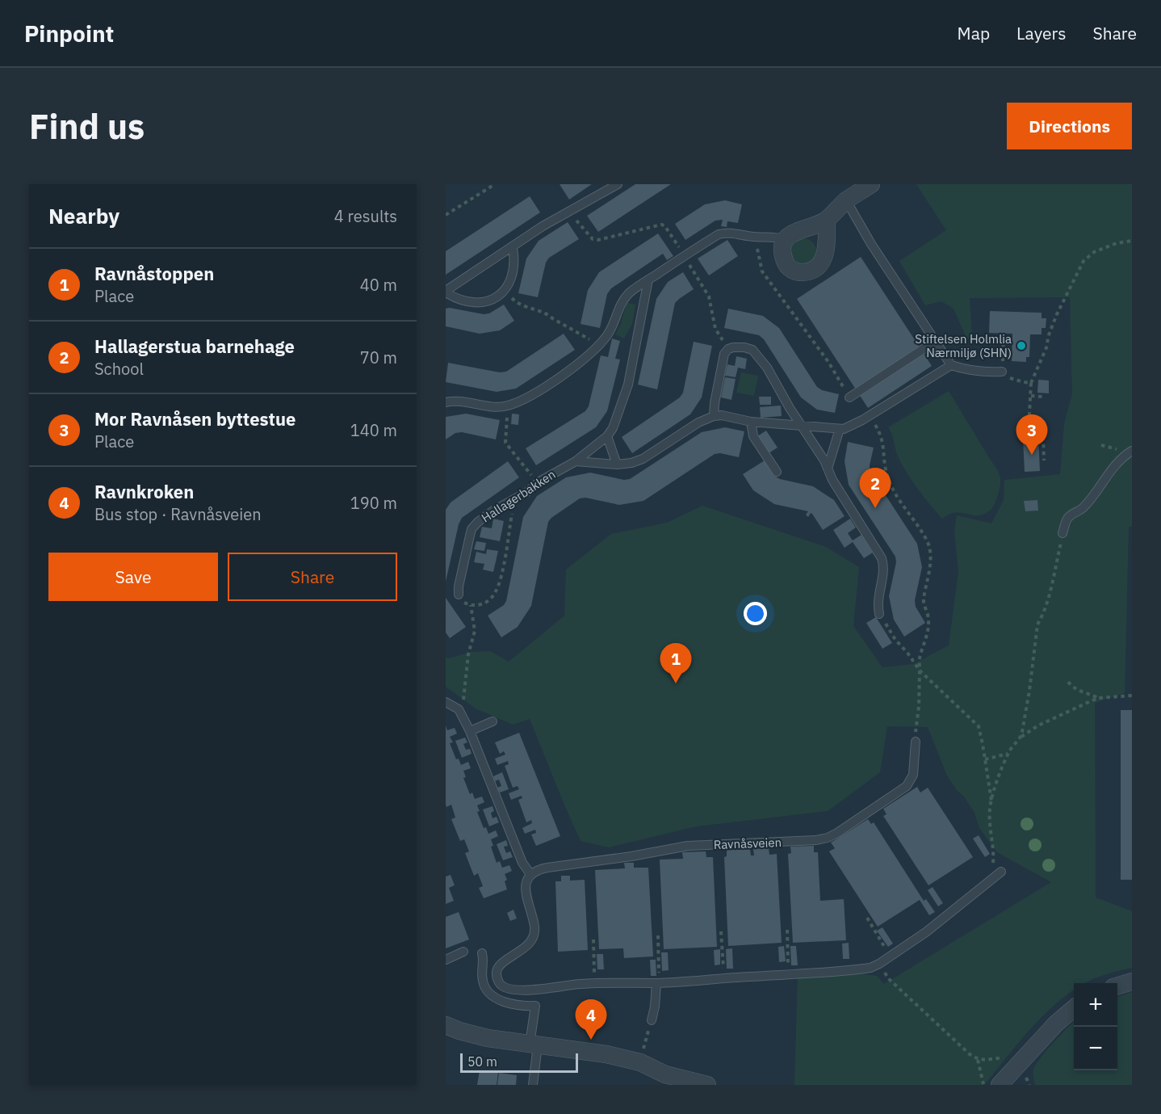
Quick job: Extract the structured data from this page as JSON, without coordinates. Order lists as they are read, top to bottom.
{
  "streets": {
    "lane": ["Hallagerbakken", "Ravnåsveien"]
  },
  "places": ["Stiftelsen Holmlia Nærmiljø (SHN)"],
  "scale_bar": "50 m",
  "page": {
    "header": "Pinpoint",
    "nav": ["Map", "Layers", "Share"],
    "buttons": [
      "Directions",
      ["Save", "Share"]
    ],
    "title": "Find us",
    "heading": ["Nearby", "4 results"],
    "list": [
      {
        "mark": "1",
        "name": "Ravnåstoppen",
        "note": "Place",
        "value": "40 m"
      },
      {
        "mark": "2",
        "name": "Hallagerstua barnehage",
        "note": "School",
        "value": "70 m"
      },
      {
        "mark": "3",
        "name": "Mor Ravnåsen byttestue",
        "note": "Place",
        "value": "140 m"
      },
      {
        "mark": "4",
        "name": "Ravnkroken",
        "note": "Bus stop · Ravnåsveien",
        "value": "190 m"
      }
    ],
    "pins": [
      "3",
      "2",
      "1",
      "4"
    ],
    "map_buttons": ["+", "−"],
    "scale": "50 m"
  }
}
